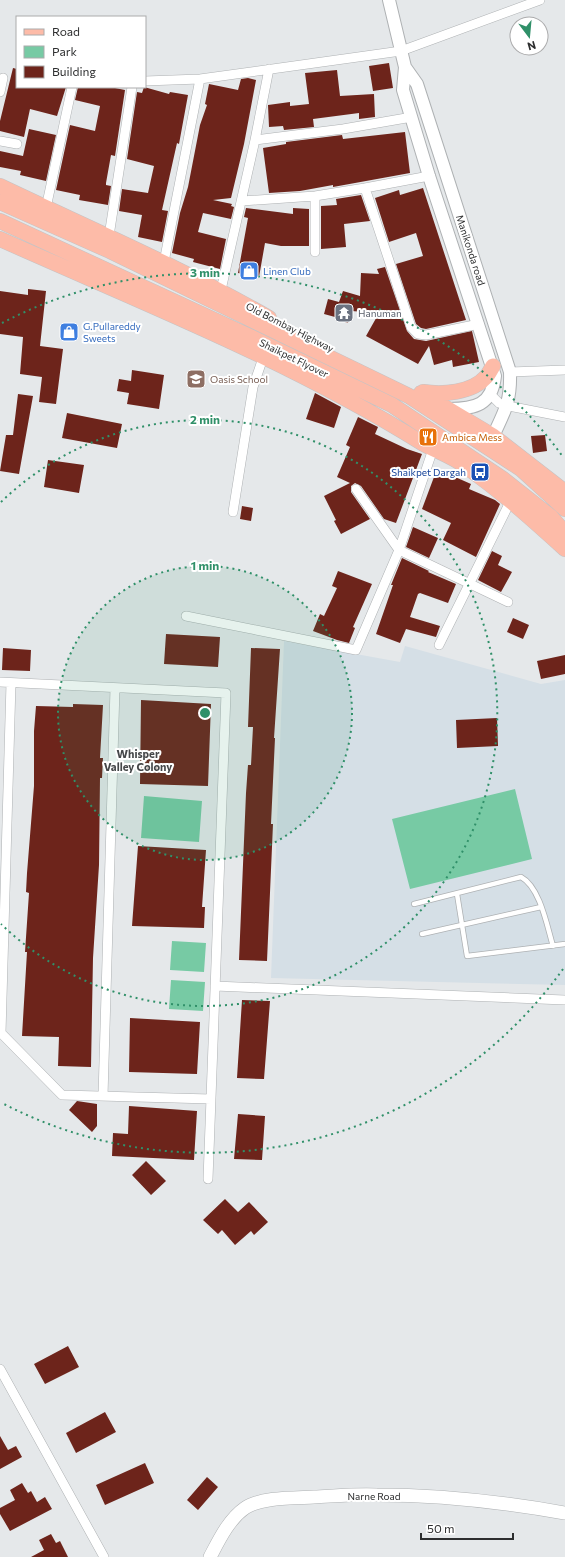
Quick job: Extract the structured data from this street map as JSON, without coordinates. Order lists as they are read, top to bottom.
{
  "streets": {
    "main road": ["Old Bombay Highway", "Shaikpet Flyover", "Narne Road"],
    "street": ["Manikonda road"]
  },
  "crossings": [
    ["Manikonda road", "Old Bombay Highway"]
  ],
  "districts": ["Whisper Valley Colony"],
  "places": {
    "shop": ["Linen Club", "G.Pullareddy Sweets"],
    "temple": ["Hanuman"],
    "school or university": ["Oasis School"],
    "restaurant": ["Ambica Mess"],
    "bus stop": ["Shaikpet Dargah"]
  },
  "legend": ["Road", "Park", "Building"],
  "scale_bar": "50 m",
  "north": "bottom",
  "rings": ["3 min", "2 min", "1 min"]
}
